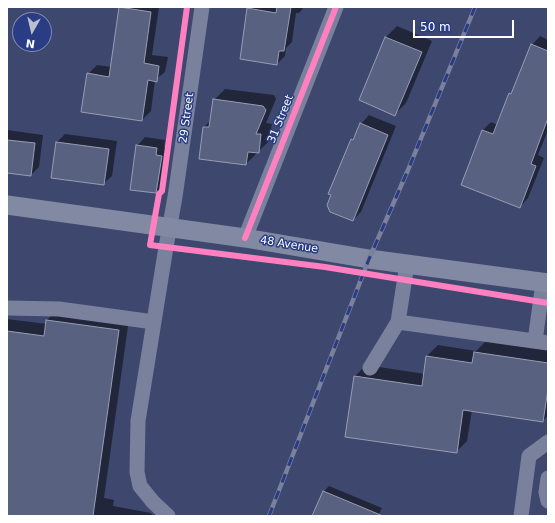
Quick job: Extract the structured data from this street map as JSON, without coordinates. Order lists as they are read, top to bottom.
{
  "streets": {
    "main road": ["48 Avenue"],
    "street": ["29 Street", "31 Street"]
  },
  "crossings": [
    ["29 Street", "48 Avenue"],
    ["31 Street", "48 Avenue"]
  ],
  "scale_bar": "50 m",
  "north": "bottom"
}
